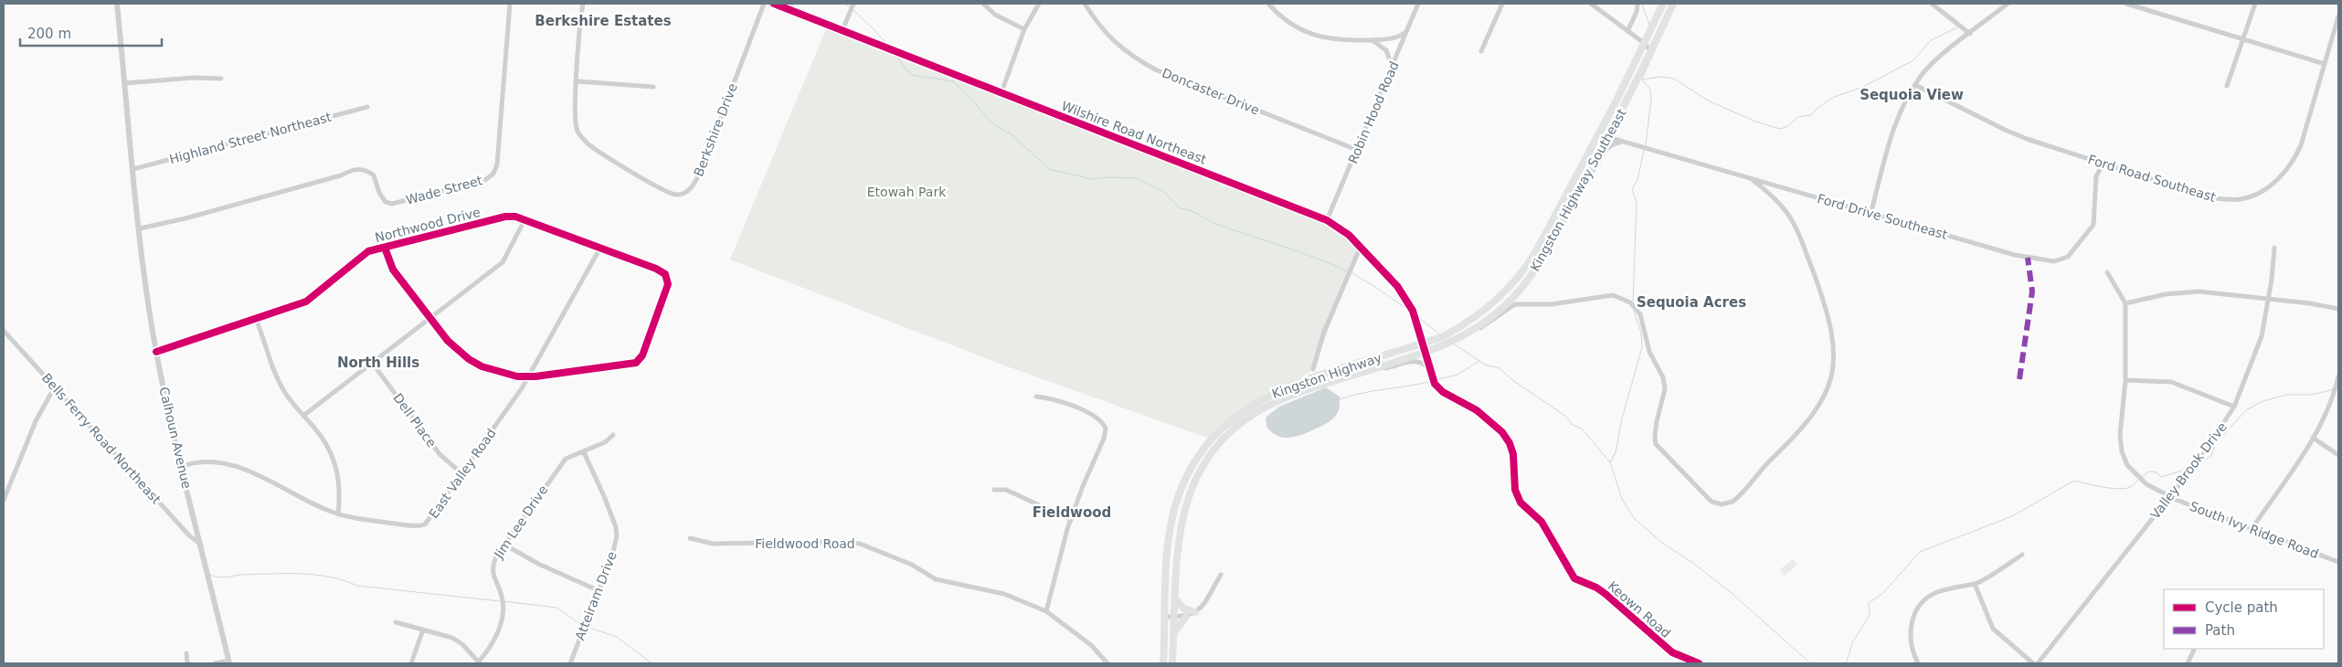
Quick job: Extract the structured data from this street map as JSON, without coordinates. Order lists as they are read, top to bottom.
{
  "streets": {
    "main road": ["Kingston Highway Southeast", "Kingston Highway"],
    "street": [
      "Doncaster Drive",
      "Robin Hood Road",
      "Berkshire Drive",
      "Wilshire Road Northeast",
      "Highland Street Northeast",
      "Ford Road Southeast",
      "Wade Street",
      "Ford Drive Southeast",
      "Northwood Drive",
      "Dell Place",
      "Calhoun Avenue",
      "Bells Ferry Road Northeast",
      "Valley Brook Drive",
      "East Valley Road",
      "Jim Lee Drive",
      "South Ivy Ridge Road",
      "Fieldwood Road",
      "Atteiram Drive",
      "Keown Road"
    ]
  },
  "crossings": [
    ["Doncaster Drive", "Robin Hood Road"],
    ["Robin Hood Road", "Wilshire Road Northeast"],
    ["Wilshire Road Northeast", "Kingston Highway"],
    ["Wilshire Road Northeast", "Keown Road"],
    ["Highland Street Northeast", "Calhoun Avenue"],
    ["Ford Road Southeast", "Ford Drive Southeast"],
    ["Wade Street", "Calhoun Avenue"],
    ["Kingston Highway Southeast", "Ford Drive Southeast"],
    ["Kingston Highway Southeast", "Kingston Highway"],
    ["Ford Drive Southeast", "Kingston Highway"],
    ["Northwood Drive", "Calhoun Avenue"],
    ["Northwood Drive", "East Valley Road"],
    ["Kingston Highway", "Keown Road"],
    ["Dell Place", "East Valley Road"],
    ["Calhoun Avenue", "Bells Ferry Road Northeast"],
    ["Calhoun Avenue", "East Valley Road"],
    ["Valley Brook Drive", "South Ivy Ridge Road"],
    ["Jim Lee Drive", "Atteiram Drive"]
  ],
  "districts": [
    "Berkshire Estates",
    "Sequoia View",
    "Sequoia Acres",
    "North Hills",
    "Fieldwood"
  ],
  "parks": ["Etowah Park"],
  "legend": ["Cycle path", "Path"],
  "scale_bar": "200 m"
}
